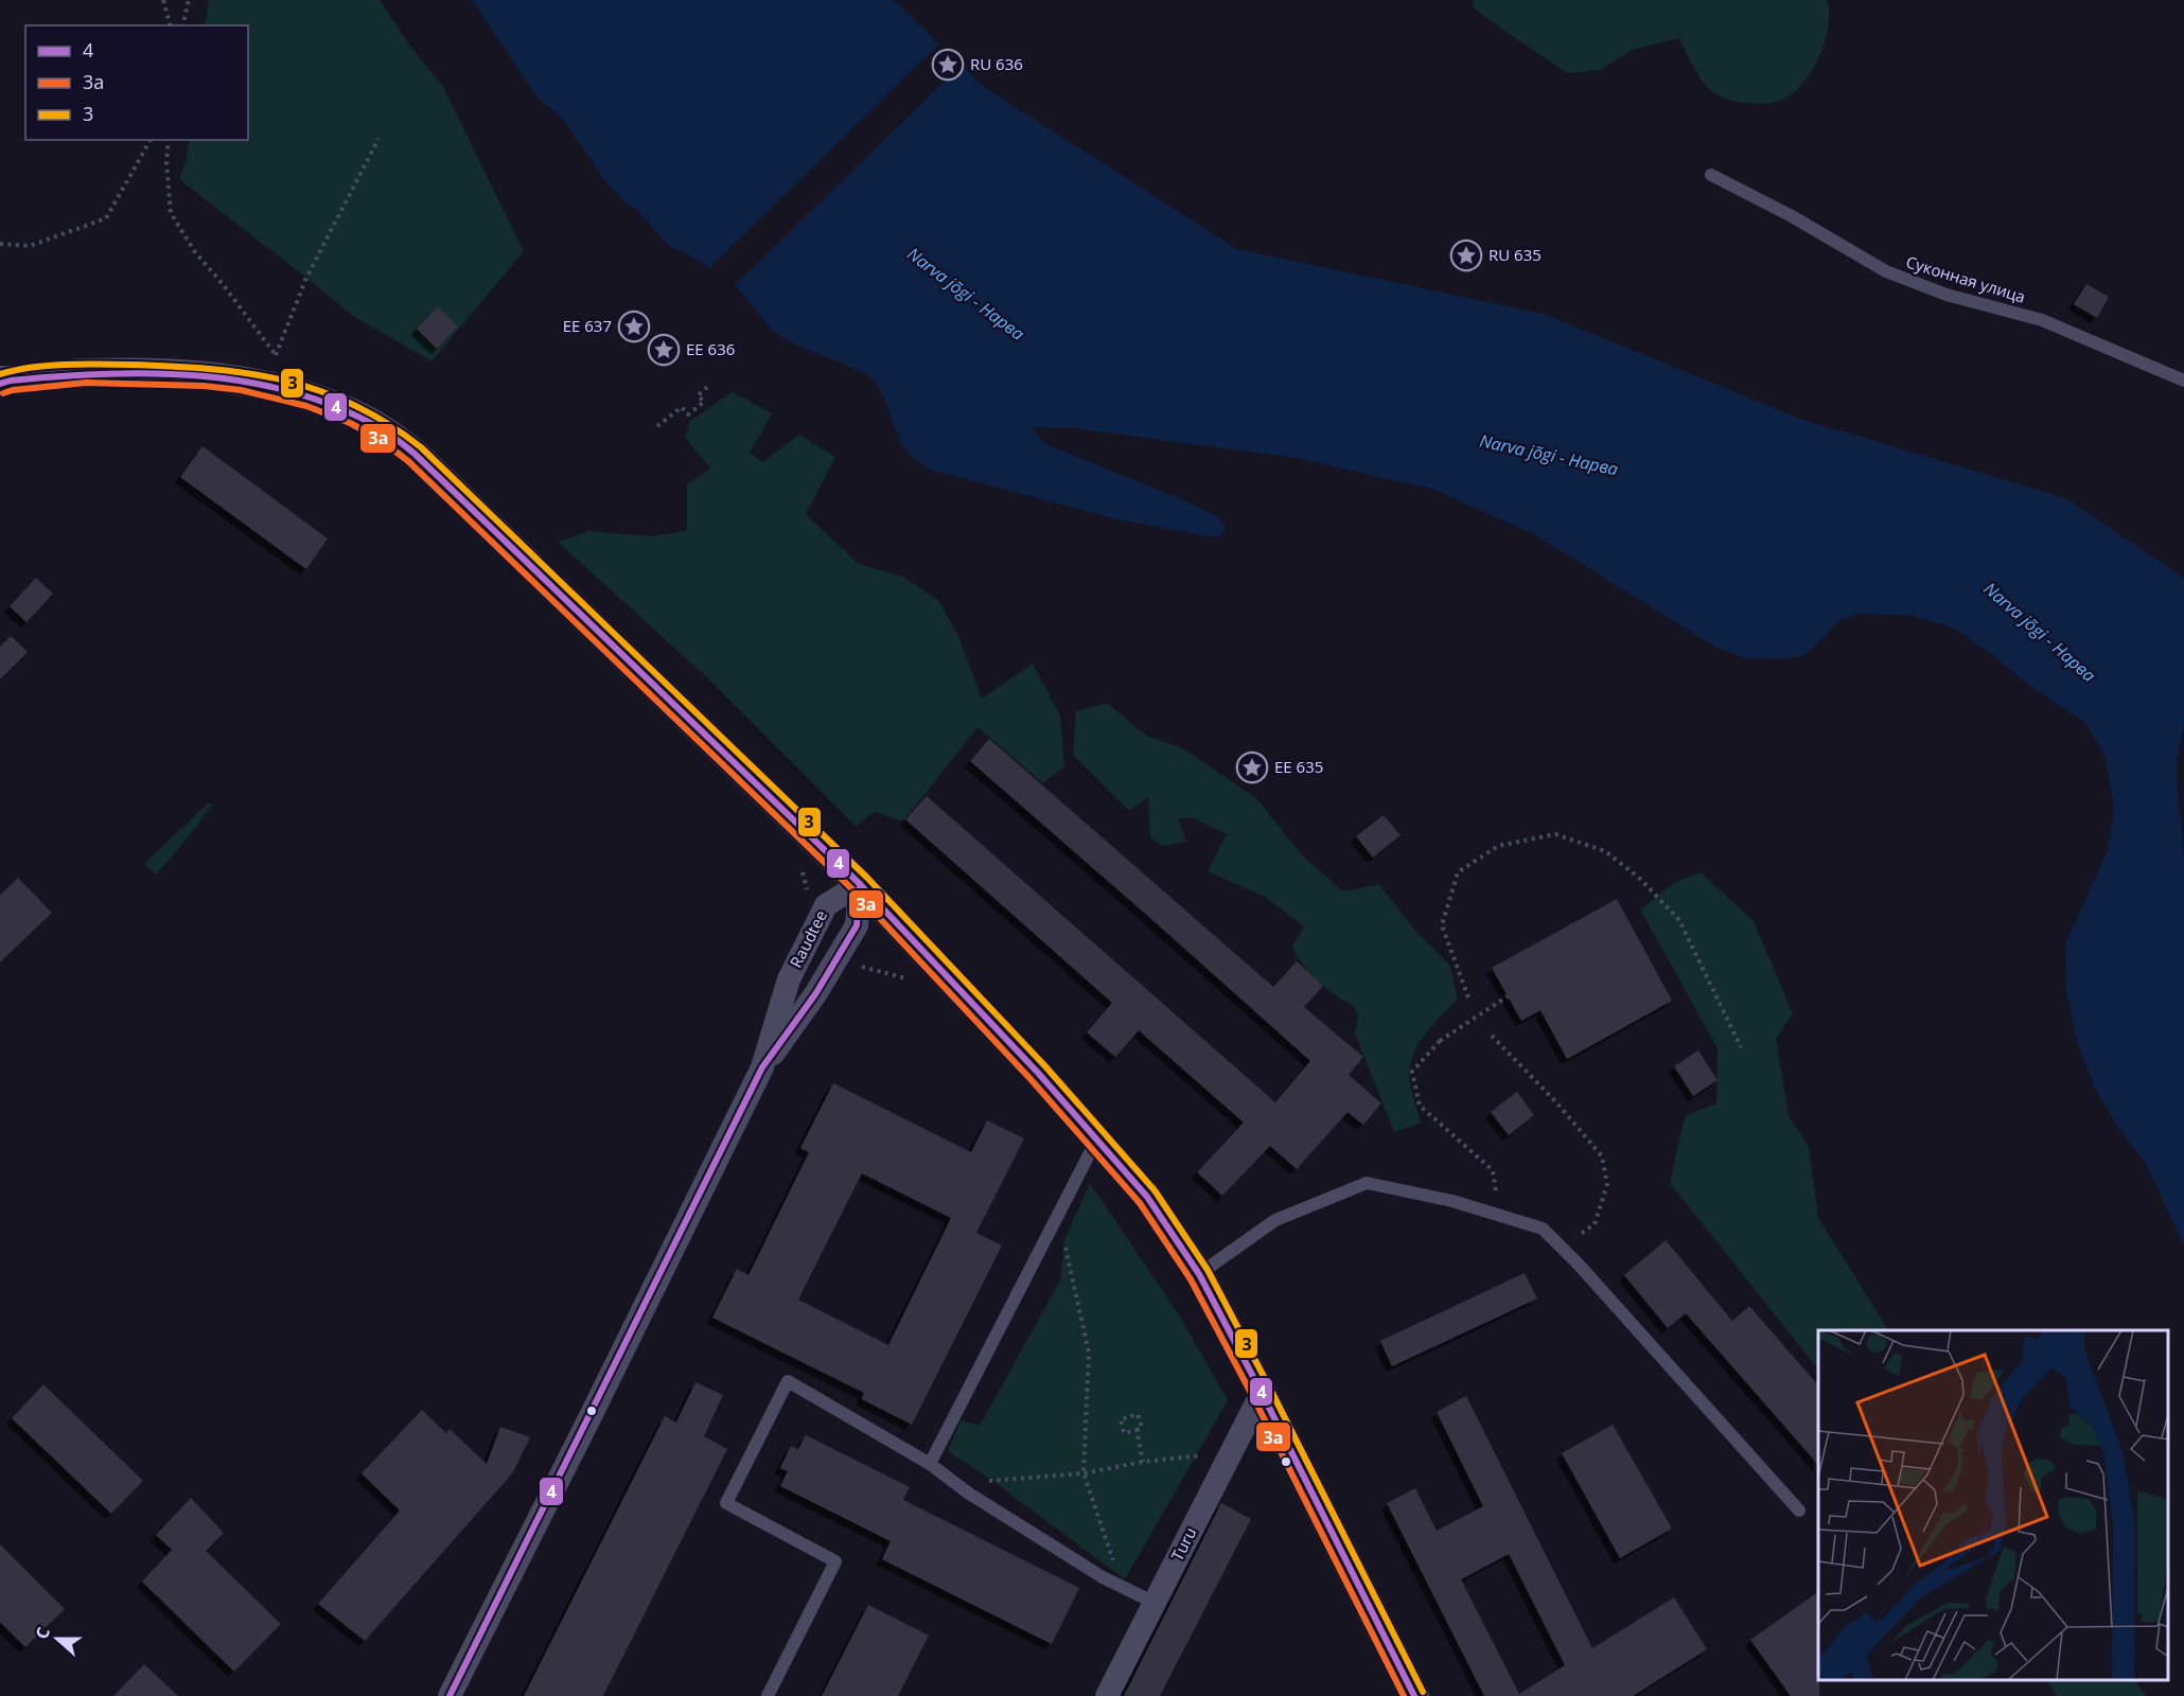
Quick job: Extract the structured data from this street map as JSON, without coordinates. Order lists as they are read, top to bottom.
{
  "streets": {
    "street": ["Raudtee", "Turu"],
    "lane": ["Суконная улица"]
  },
  "water": ["Narva jõgi - Нарва"],
  "places": {
    "place": [
      "RU 636",
      "RU 635",
      "EE 637",
      "EE 636",
      "EE 635"
    ]
  },
  "lines": ["transit line 3", "transit line 4", "transit line 3a"],
  "legend": ["4", "3a", "3"],
  "north": "left"
}
